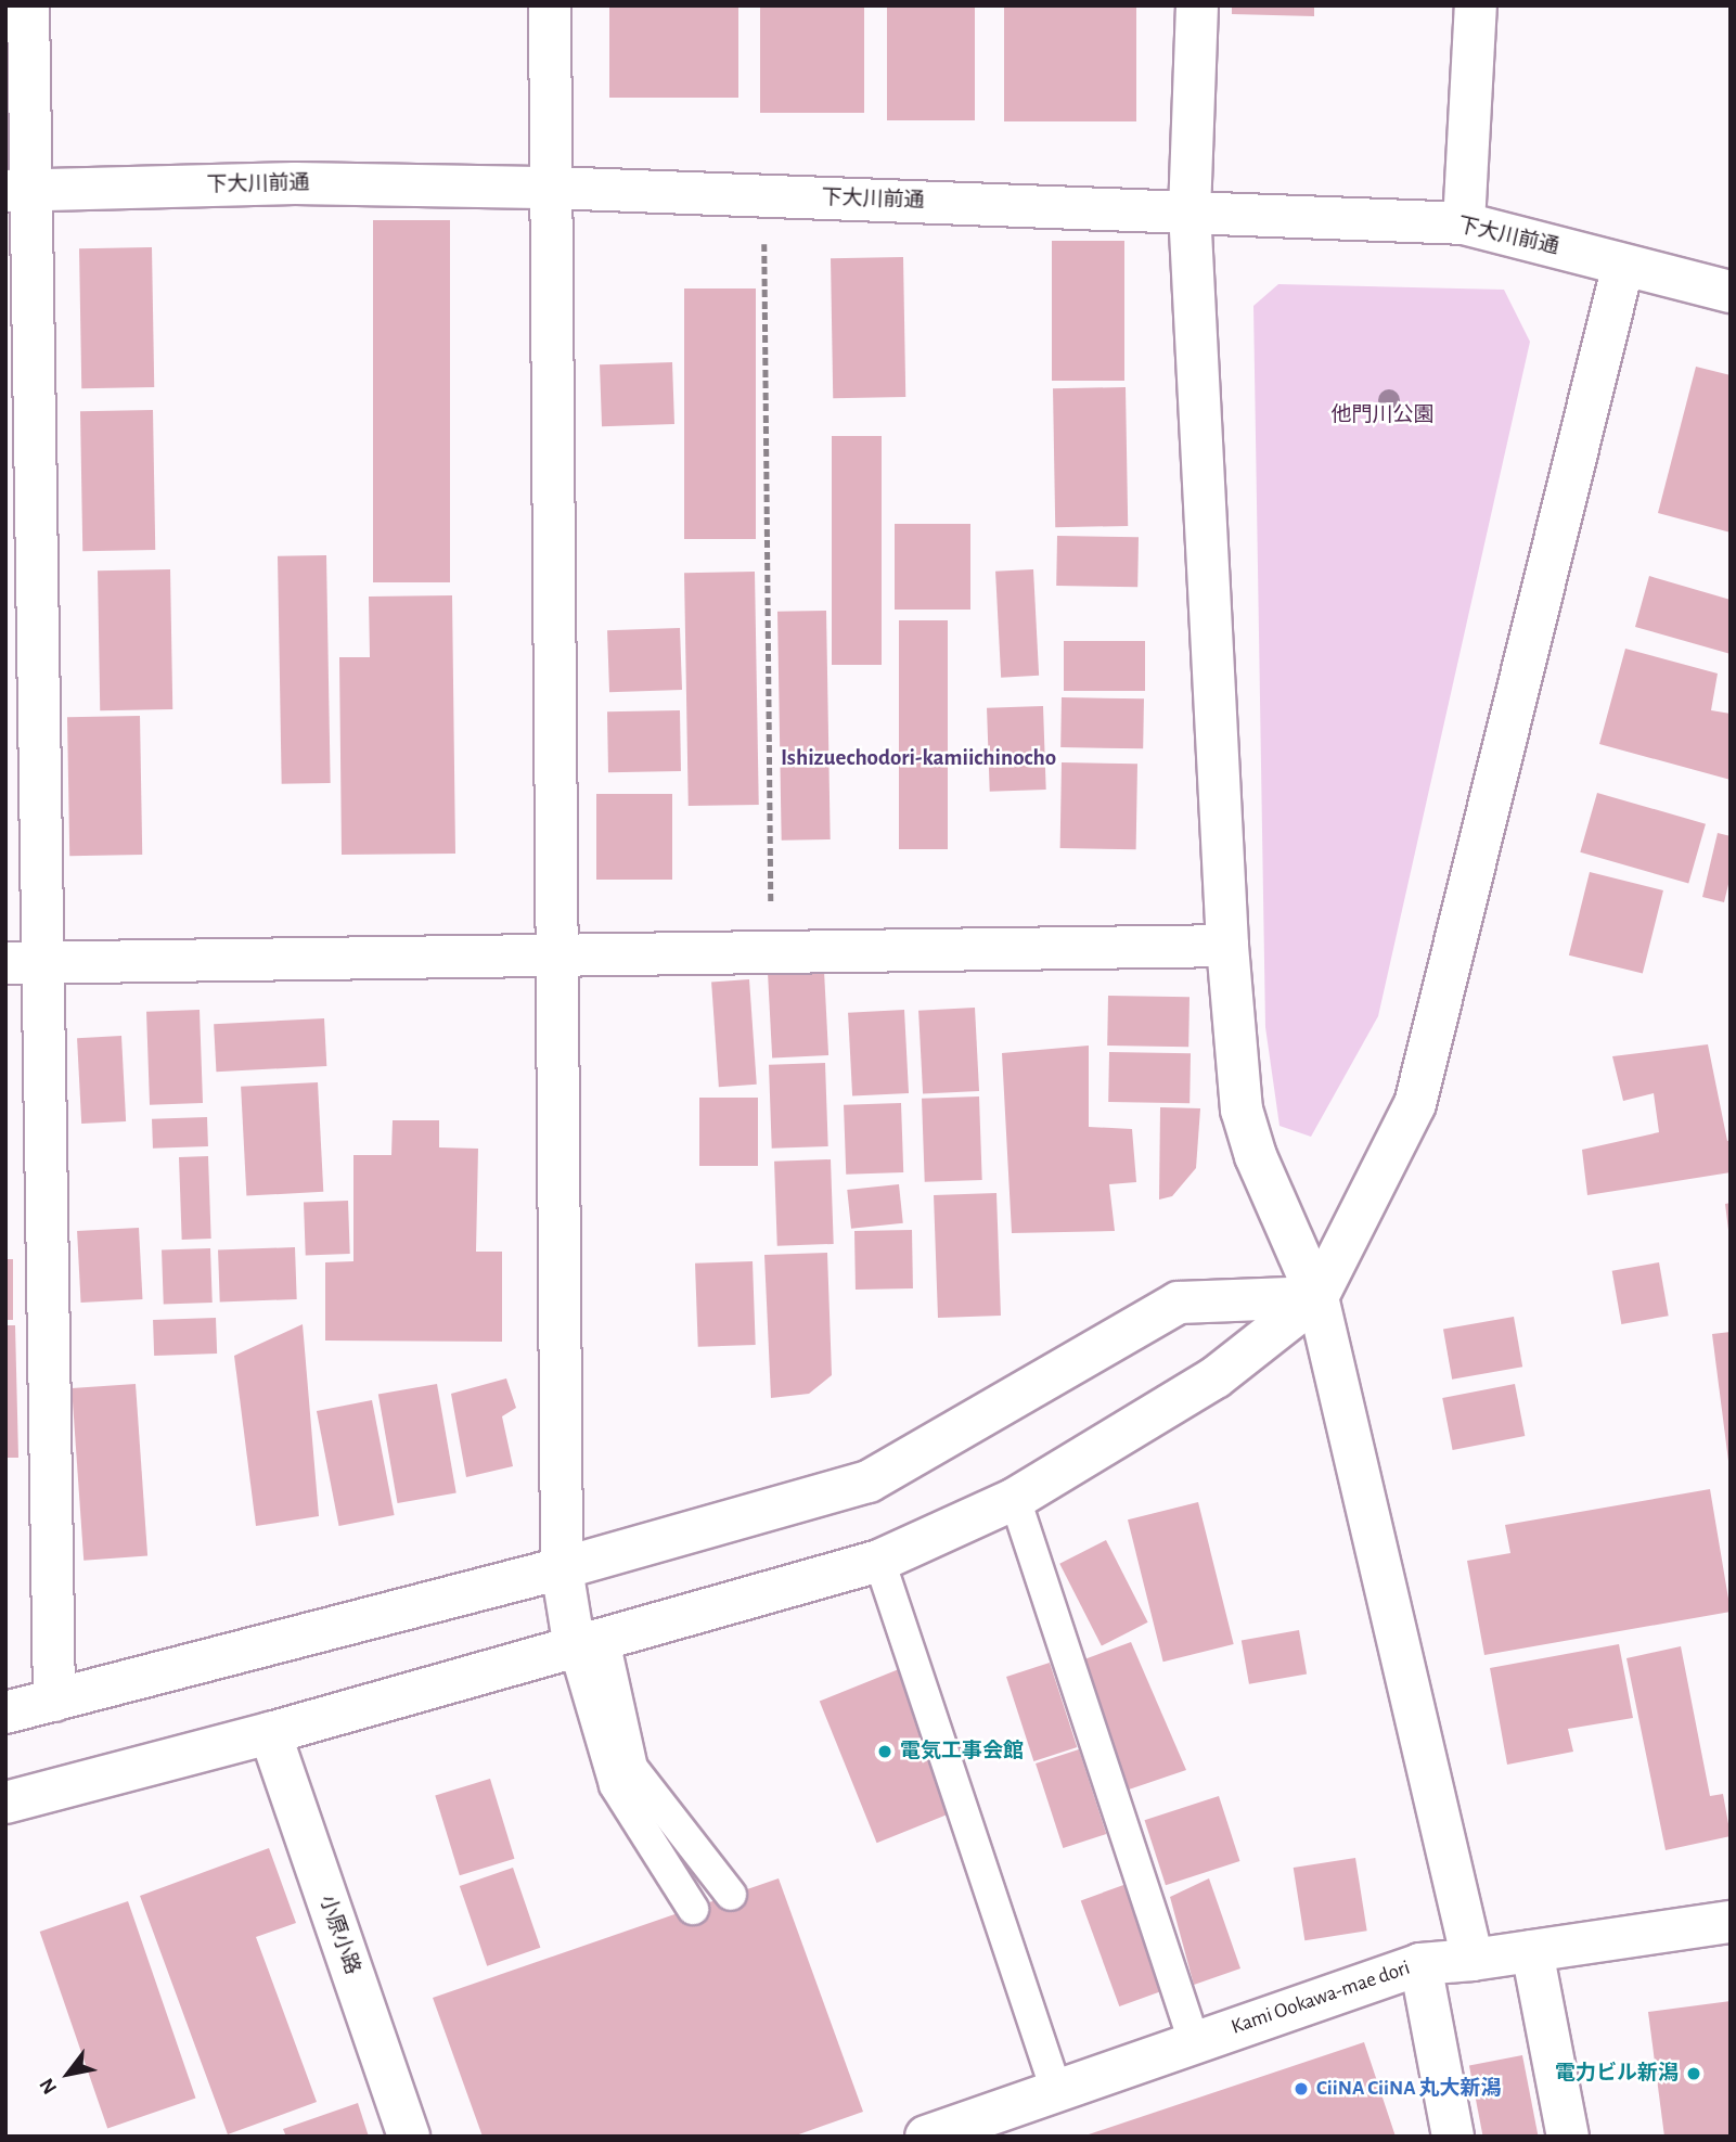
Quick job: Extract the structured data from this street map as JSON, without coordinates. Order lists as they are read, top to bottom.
{
  "streets": {
    "street": ["下大川前通", "小原小路", "Kami Ookawa-mae dori"]
  },
  "districts": ["Ishizuechodori-kamiichinocho"],
  "parks": ["他門川公園"],
  "places": ["電気工事会館", "電力ビル新潟", "CiiNA CiiNA 丸大新潟"],
  "north": "bottom left"
}
